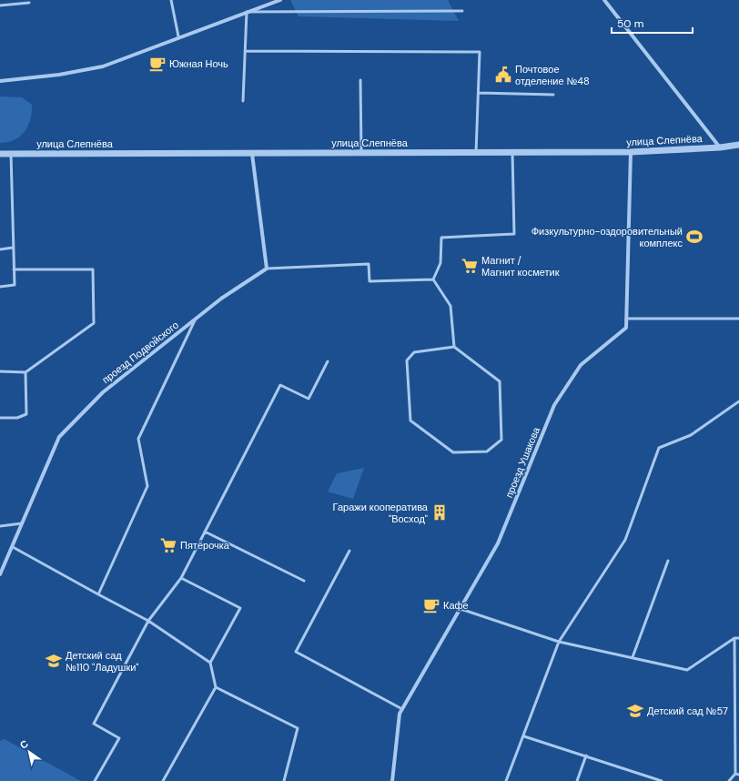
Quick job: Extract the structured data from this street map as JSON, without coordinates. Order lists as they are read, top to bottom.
{
  "streets": {
    "street": ["улица Слепнёва", "проезд Подвойского", "проезд Ушакова"]
  },
  "crossings": [
    ["улица Слепнёва", "проезд Ушакова"]
  ],
  "places": {
    "cafe": ["Южная Ночь", "Кафе"],
    "public building": ["Почтовое отделение №48"],
    "sports": ["Физкультурно-оздоровительный комплекс"],
    "supermarket": ["Магнит / Магнит косметик", "Пятёрочка"],
    "building": ["Гаражи кооператива \"Восход\""],
    "school or university": ["Детский сад №110 \"Ладушки\"", "Детский сад №57"]
  },
  "scale_bar": "50 m",
  "north": "top left"
}
